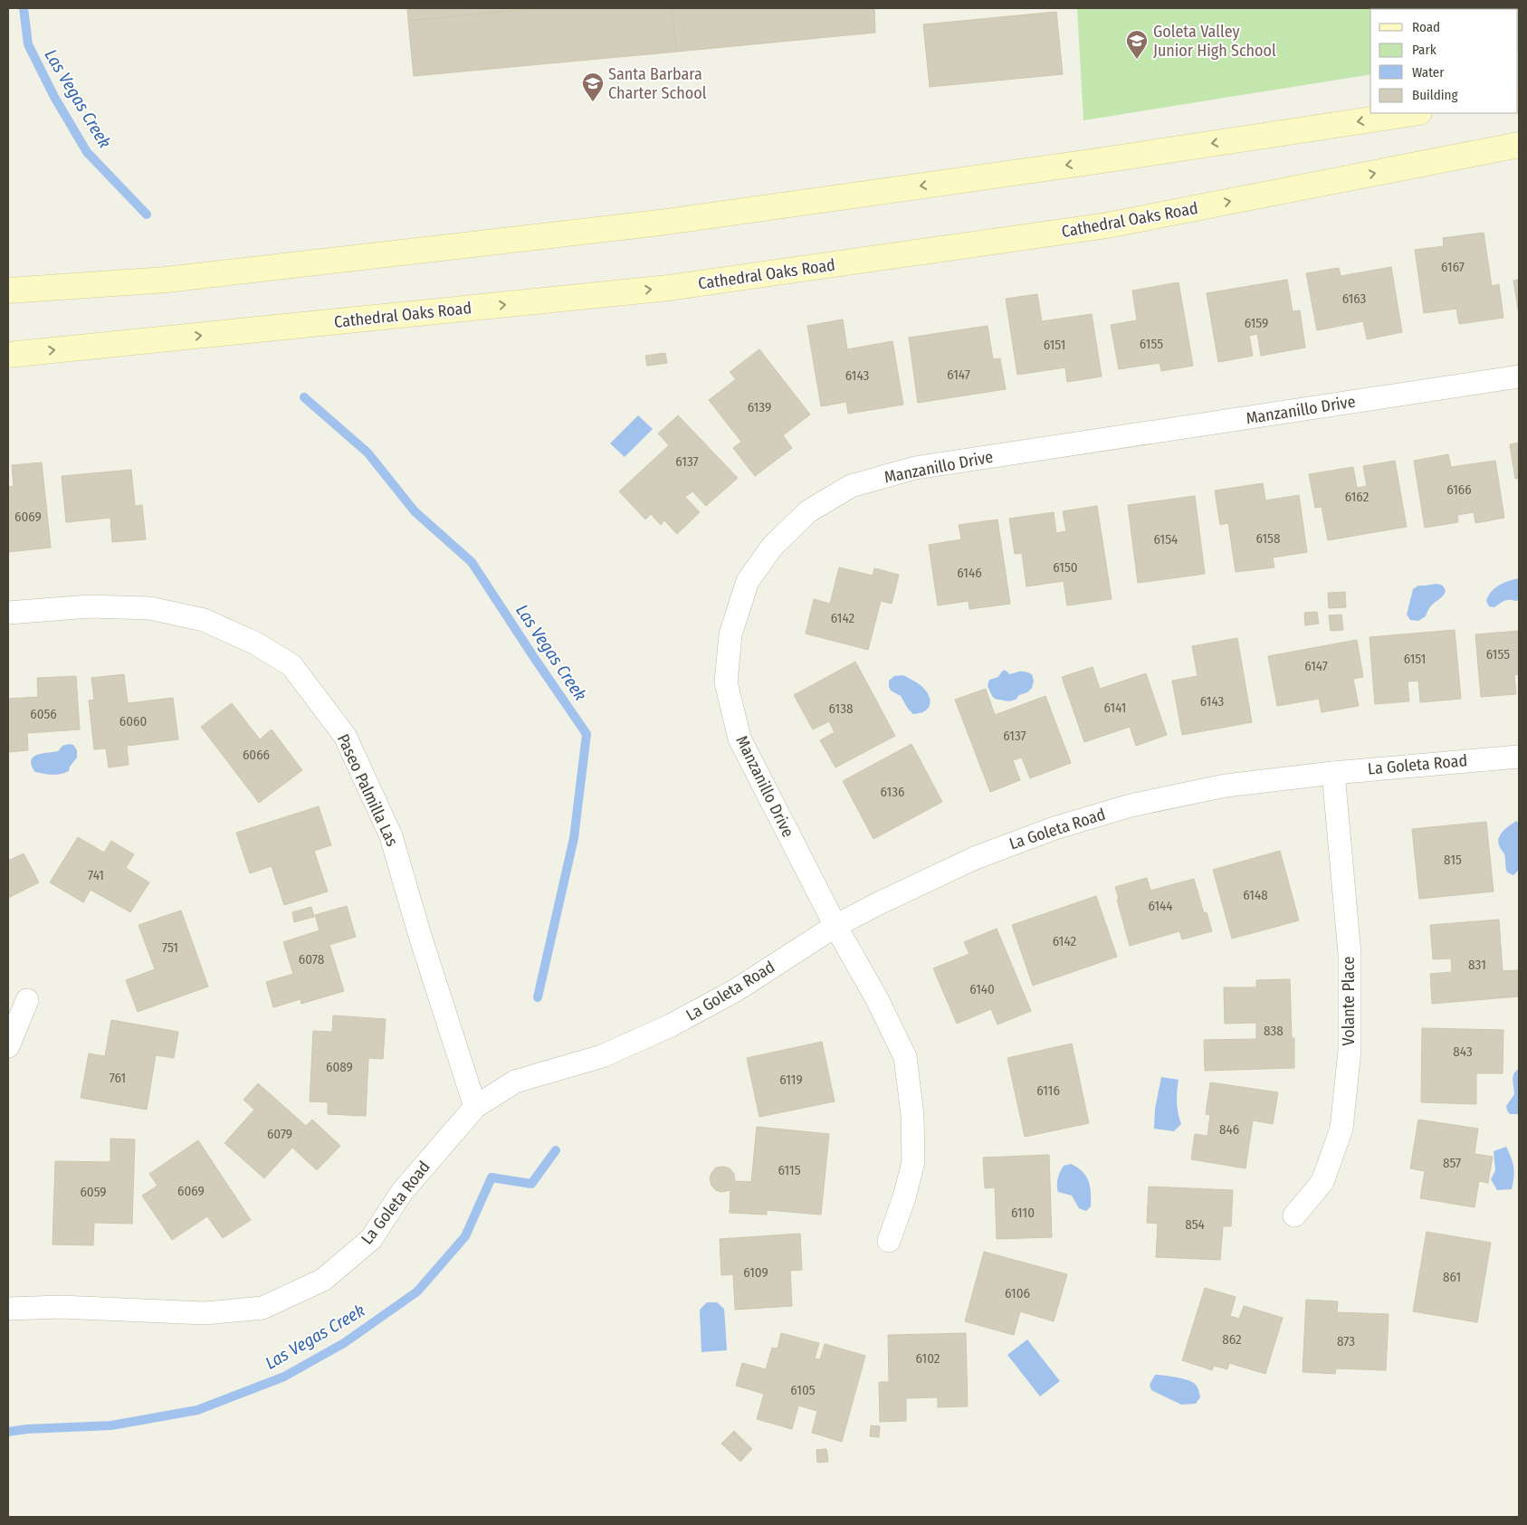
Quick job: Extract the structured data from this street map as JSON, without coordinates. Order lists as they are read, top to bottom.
{
  "streets": {
    "main road": ["Cathedral Oaks Road"],
    "street": [
      "Manzanillo Drive",
      "La Goleta Road",
      "Paseo Palmilla Las",
      "Volante Place"
    ]
  },
  "crossings": [
    ["Manzanillo Drive", "La Goleta Road"],
    ["La Goleta Road", "Paseo Palmilla Las"],
    ["La Goleta Road", "Volante Place"]
  ],
  "water": ["Las Vegas Creek"],
  "places": {
    "school or university": ["Goleta Valley Junior High School", "Santa Barbara Charter School"]
  },
  "house_numbers": [
    "6167",
    "6163",
    "6159",
    "6155",
    "6151",
    "6147",
    "6143",
    "6139",
    "6137",
    "6166",
    "6162",
    "6069",
    "6158",
    "6154",
    "6150",
    "6146",
    "6142",
    "6155",
    "6151",
    "6147",
    "6143",
    "6141",
    "6138",
    "6056",
    "6060",
    "6137",
    "6066",
    "6136",
    "815",
    "741",
    "6148",
    "6144",
    "6142",
    "751",
    "6078",
    "831",
    "6140",
    "838",
    "843",
    "6089",
    "761",
    "6119",
    "6116",
    "846",
    "6079",
    "857",
    "6115",
    "6069",
    "6059",
    "6110",
    "854",
    "6109",
    "861",
    "6106",
    "862",
    "873",
    "6102",
    "6105"
  ],
  "legend": [
    "Road",
    "Park",
    "Water",
    "Building"
  ]
}
